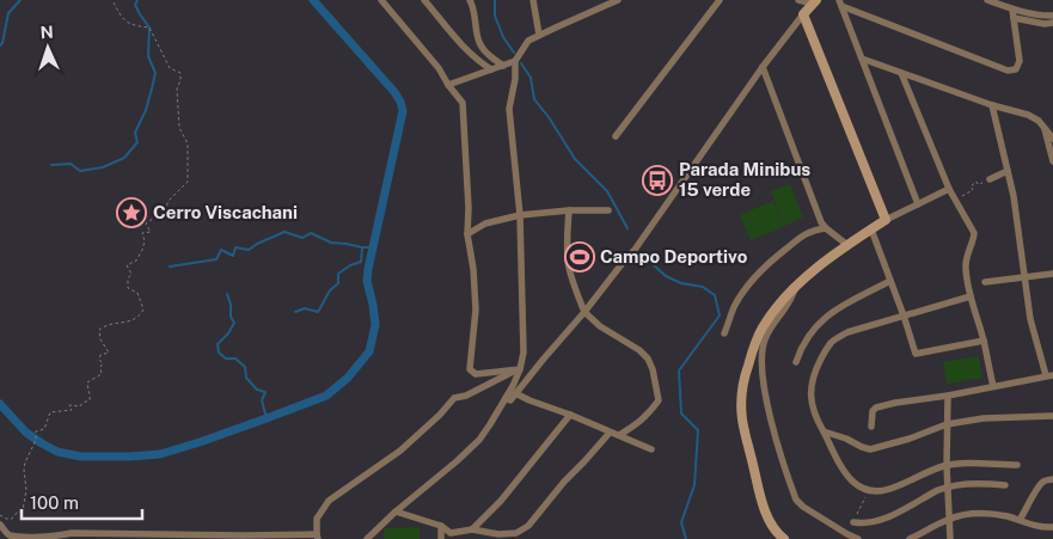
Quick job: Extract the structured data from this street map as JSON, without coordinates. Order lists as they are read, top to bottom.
{
  "places": {
    "bus stop": ["Parada Minibus 15 verde"],
    "place": ["Cerro Viscachani"],
    "sports": ["Campo Deportivo"]
  },
  "scale_bar": "100 m",
  "north": "top"
}
